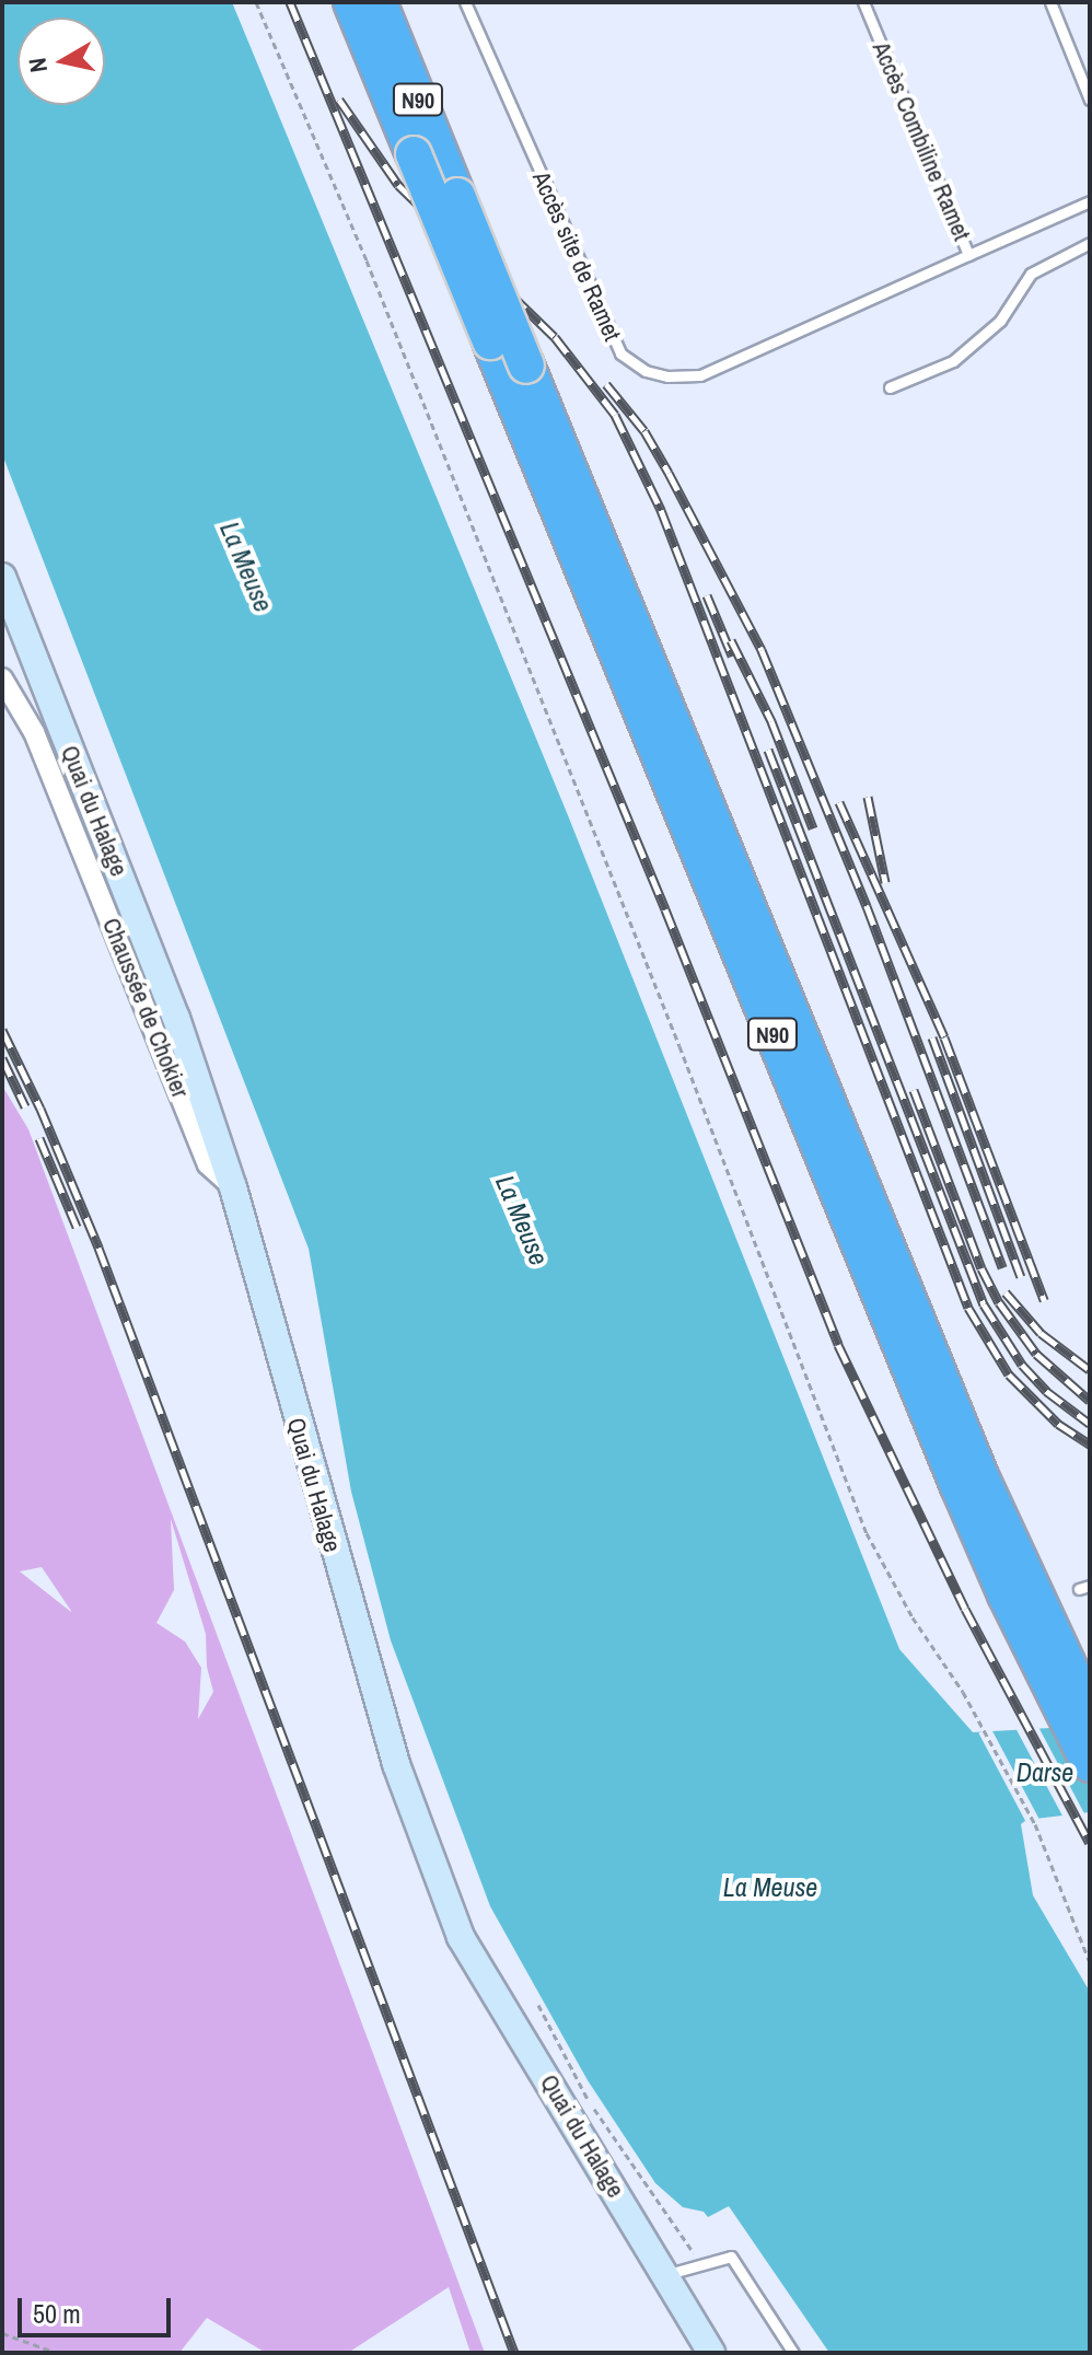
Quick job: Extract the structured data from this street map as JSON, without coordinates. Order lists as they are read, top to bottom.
{
  "streets": {
    "highway": ["N90"],
    "main road": ["Quai du Halage"],
    "street": ["Chaussée de Chokier"],
    "lane": ["Accès Combiline Ramet", "Accès site de Ramet"]
  },
  "crossings": [
    ["Accès Combiline Ramet", "Accès site de Ramet"],
    ["Quai du Halage", "Chaussée de Chokier"]
  ],
  "water": ["La Meuse", "Darse"],
  "scale_bar": "50 m",
  "north": "left"
}
